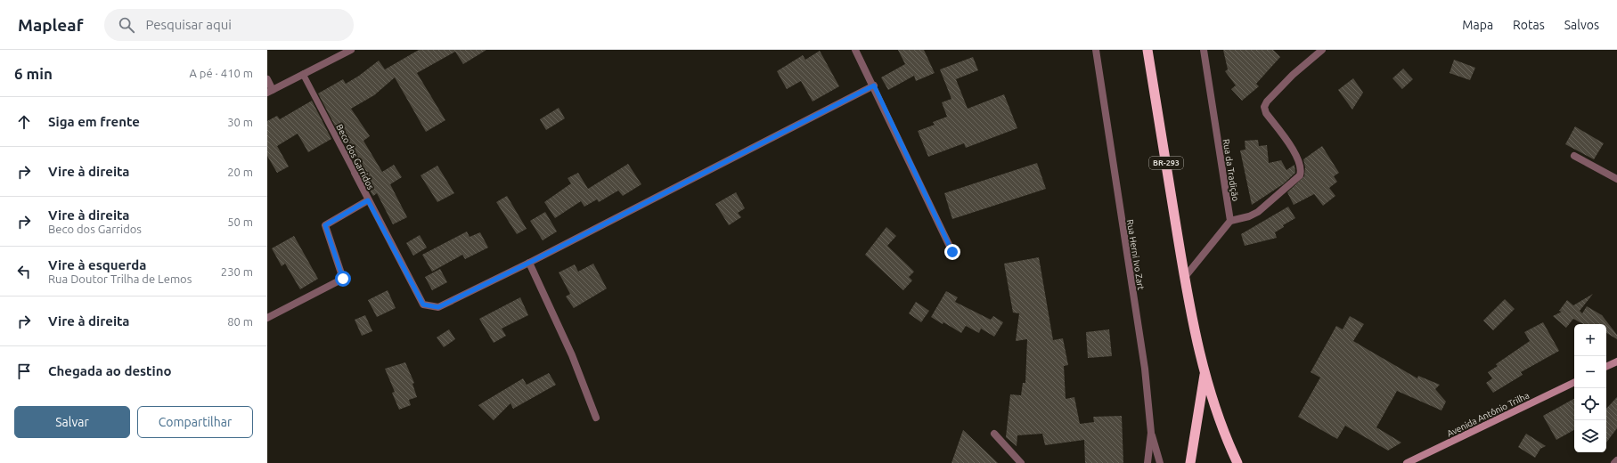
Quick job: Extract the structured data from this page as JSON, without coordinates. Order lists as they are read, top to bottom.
{
  "streets": {
    "highway": ["BR-293"],
    "main road": ["Avenida Antônio Trilha"],
    "street": ["Beco dos Garridos", "Rua da Tradição", "Rua Herni Ivo Zart"]
  },
  "page": {
    "header": "Mapleaf",
    "search": "Pesquisar aqui",
    "nav": ["Mapa", "Rotas", "Salvos"],
    "heading": ["6 min", "A pé · 410 m"],
    "list": [
      ["Siga em frente", "30 m"],
      ["Vire à direita", "20 m"],
      ["Vire à direita", "Beco dos Garridos", "50 m"],
      ["Vire à esquerda", "Rua Doutor Trilha de Lemos", "230 m"],
      ["Vire à direita", "80 m"],
      "Chegada ao destino"
    ],
    "map_buttons": ["+", "−"],
    "buttons": ["Salvar", "Compartilhar"]
  }
}
